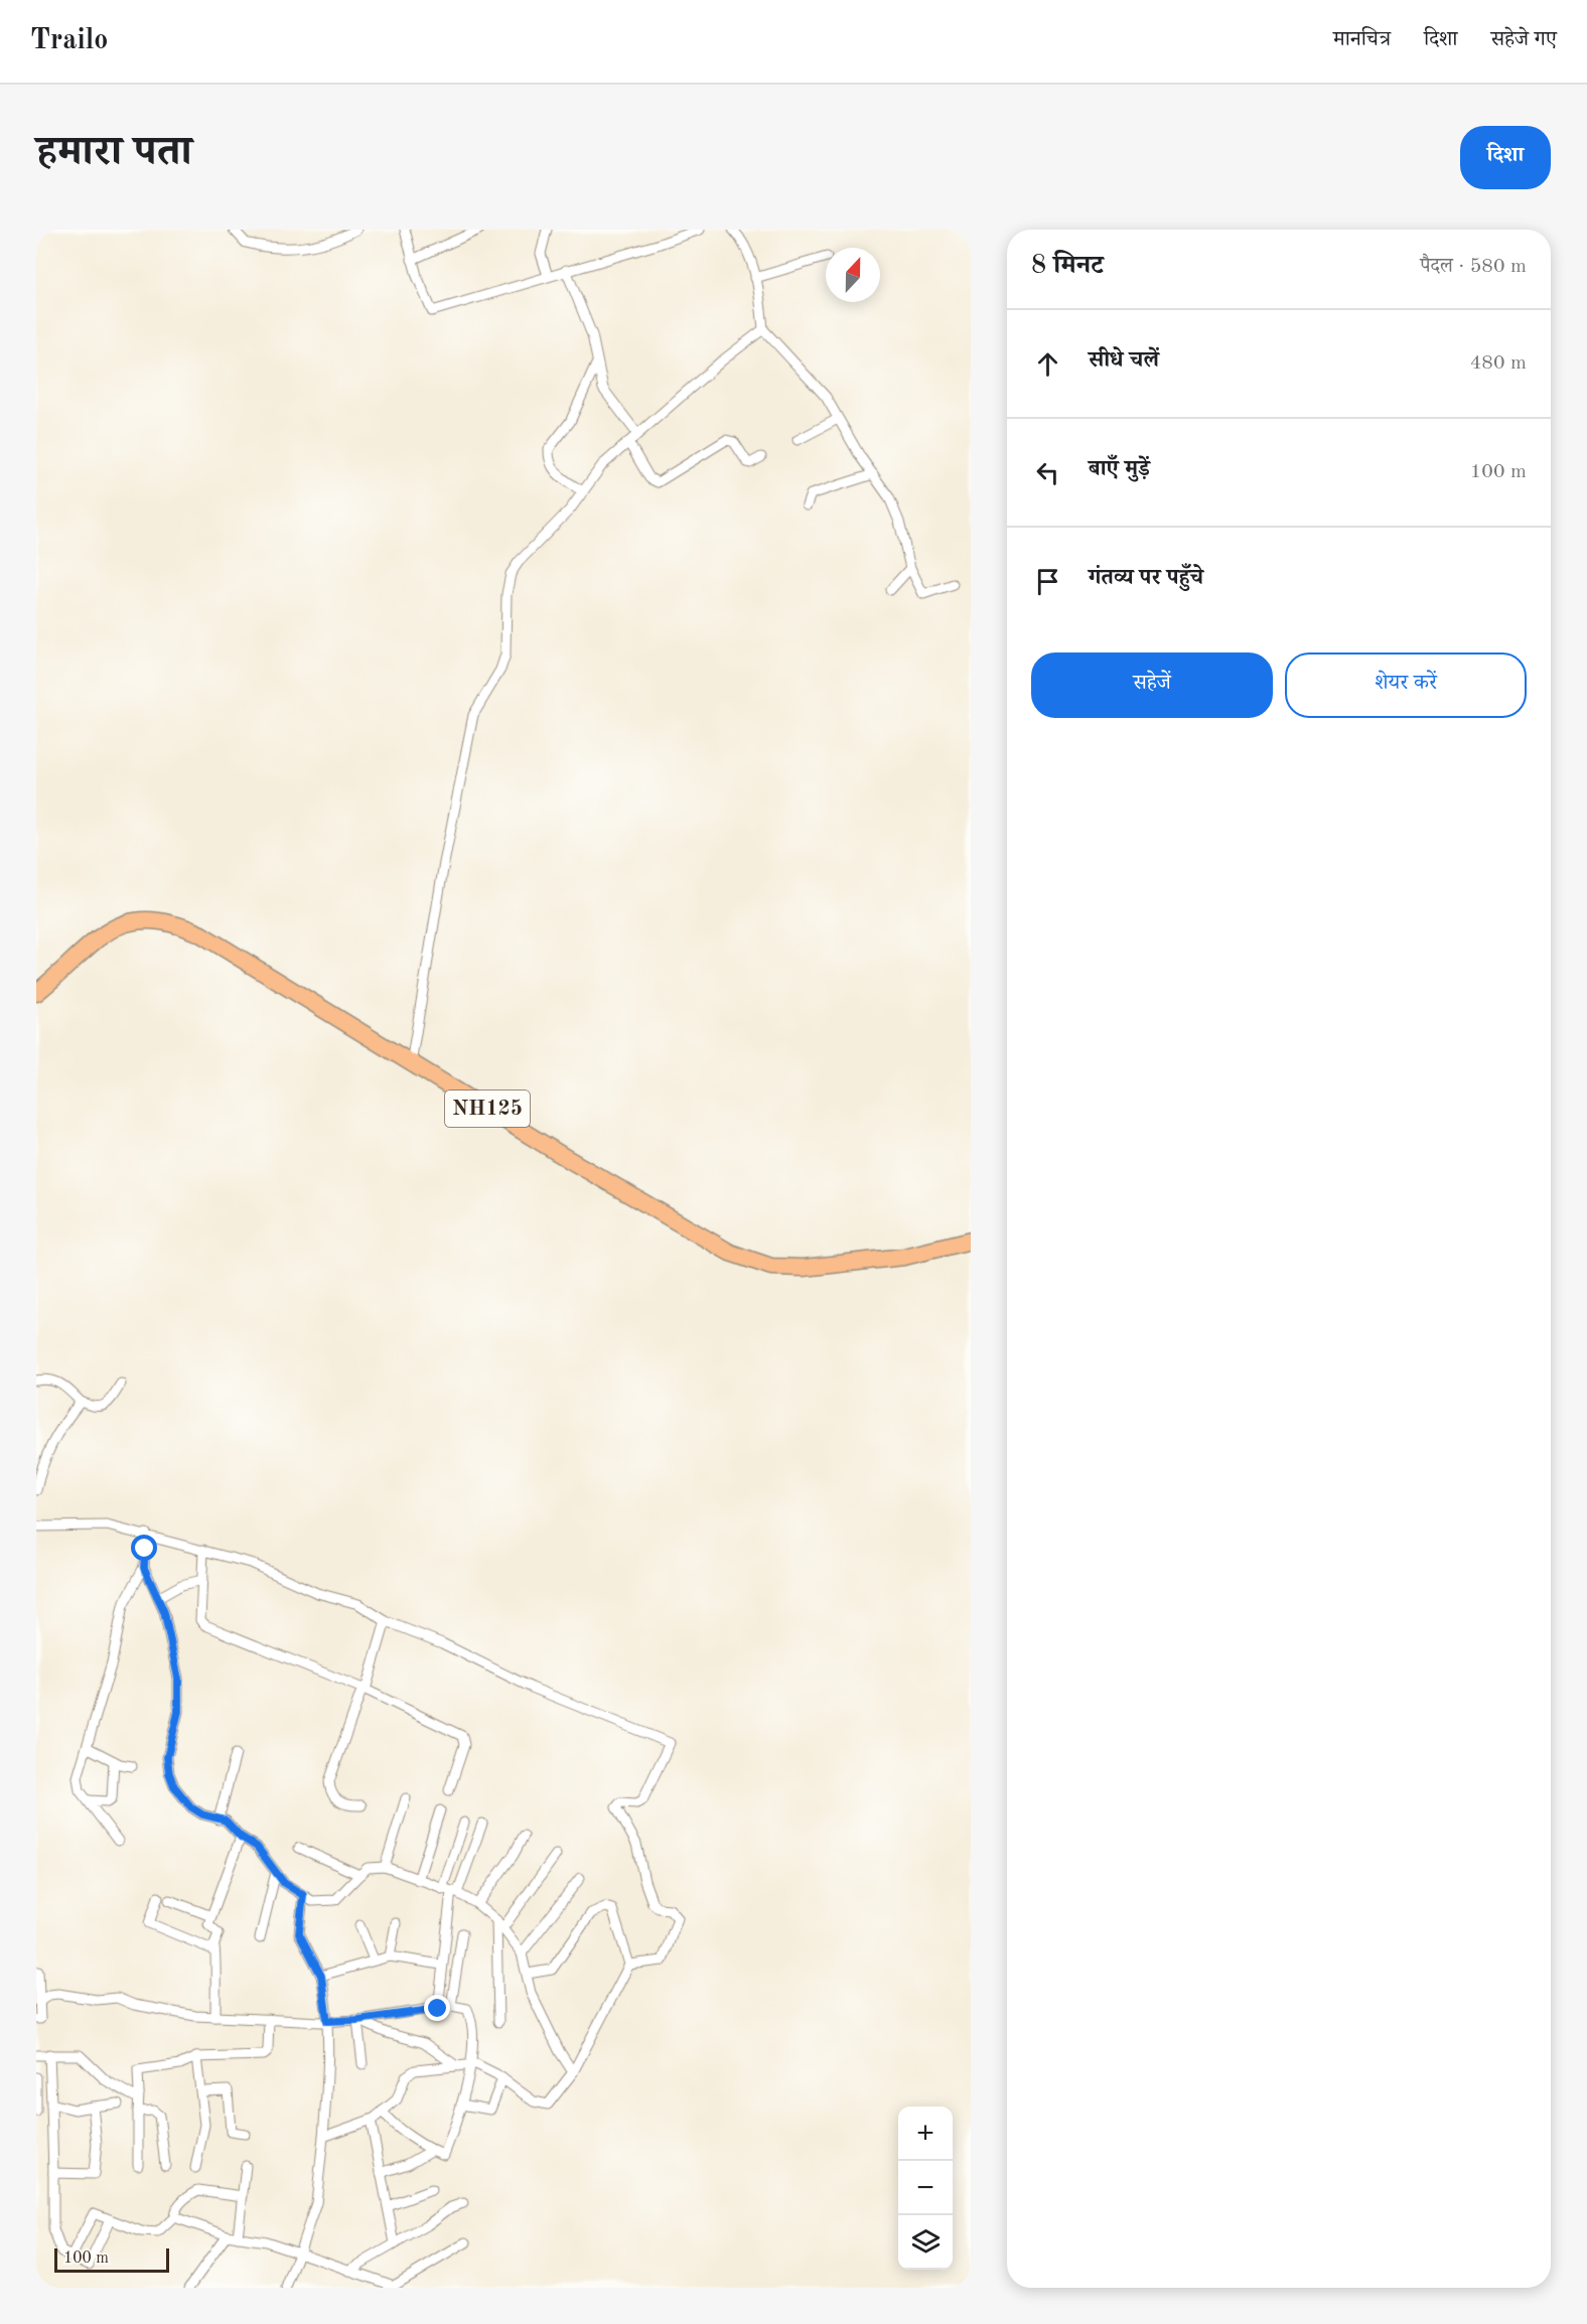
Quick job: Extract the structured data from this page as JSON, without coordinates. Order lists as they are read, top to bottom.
{
  "streets": {
    "highway": ["NH125"]
  },
  "scale_bar": "100 m",
  "north": "top",
  "page": {
    "header": "Trailo",
    "nav": ["मानचित्र", "दिशा", "सहेजे गए"],
    "title": "हमारा पता",
    "buttons": [
      "दिशा",
      ["सहेजें", "शेयर करें"]
    ],
    "heading": ["8 मिनट", "पैदल · 580 m"],
    "list": [
      ["सीधे चलें", "480 m"],
      ["बाएँ मुड़ें", "100 m"],
      "गंतव्य पर पहुँचे"
    ],
    "map_buttons": ["+", "−"],
    "scale": "100 m"
  }
}
